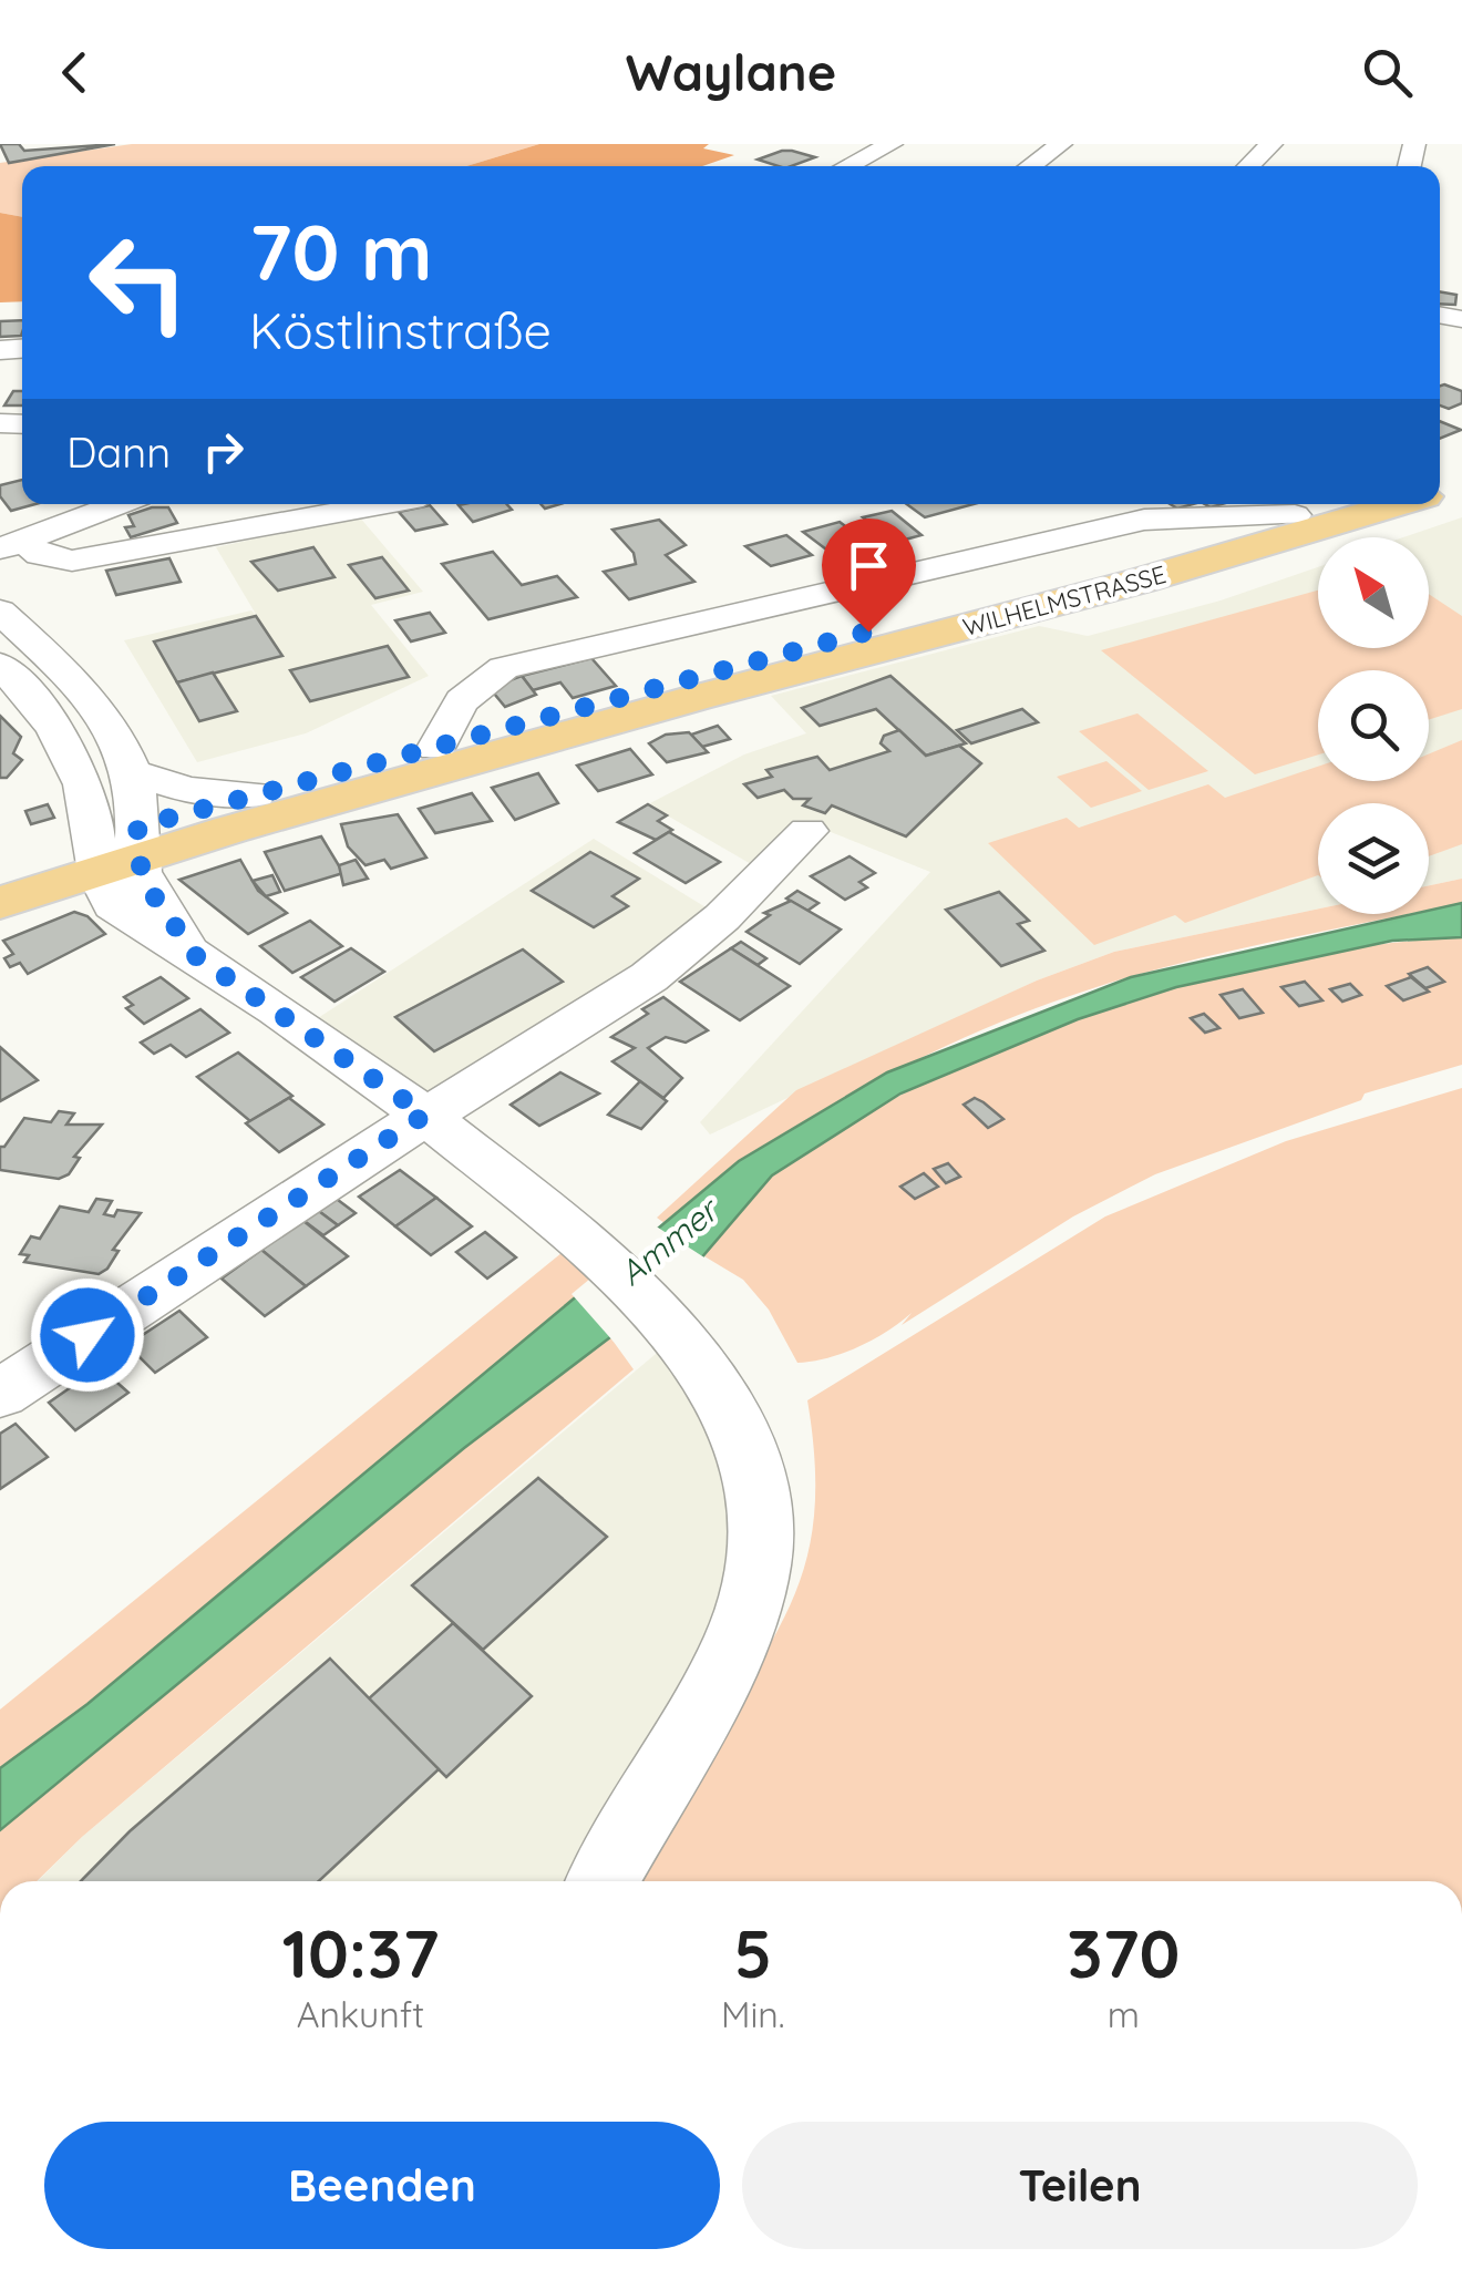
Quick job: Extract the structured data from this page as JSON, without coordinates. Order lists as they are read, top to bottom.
{
  "streets": {
    "main road": ["WILHELMSTRASSE"]
  },
  "water": ["Ammer"],
  "north": "top left",
  "page": {
    "header": "Waylane",
    "turn": ["70 m", "Köstlinstraße"],
    "then": "Dann",
    "eta": [
      "10:37",
      "Ankunft",
      "5",
      "Min.",
      "370",
      "m"
    ],
    "buttons": ["Beenden", "Teilen"]
  }
}
